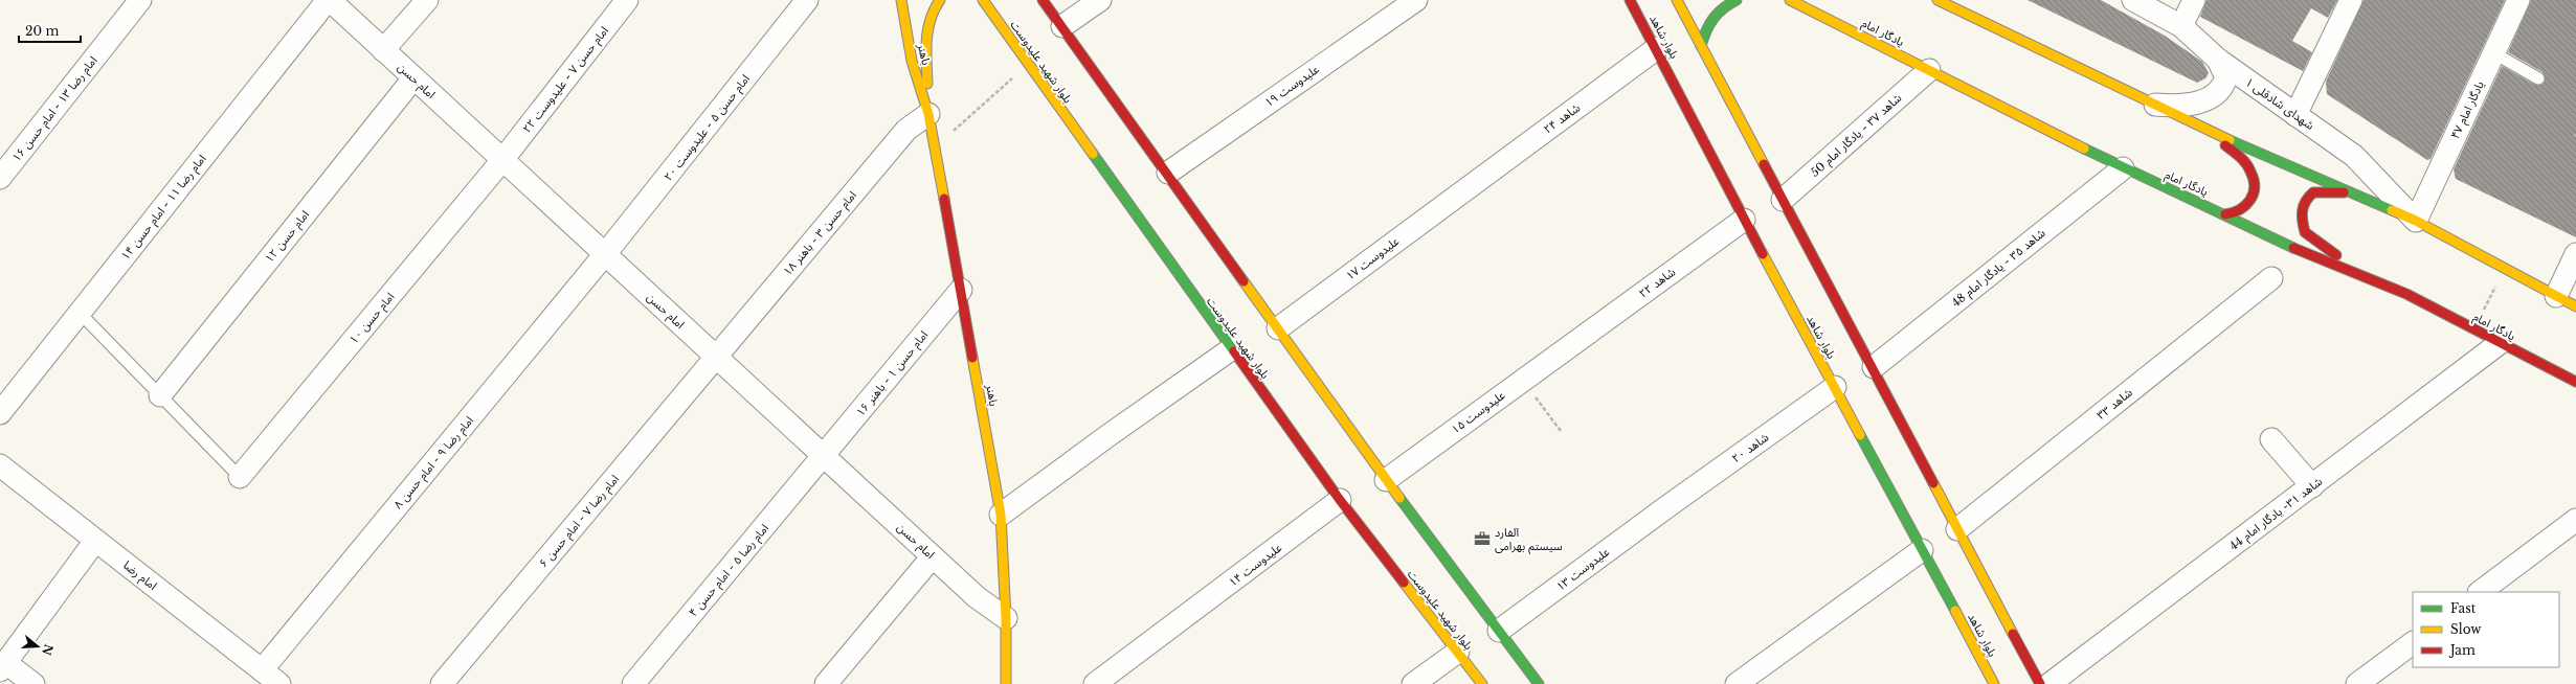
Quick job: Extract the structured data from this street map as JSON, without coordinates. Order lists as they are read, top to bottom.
{
  "streets": {
    "main road": [
      "یادگار امام",
      "بلوار شاهد",
      "باهنر",
      "بلوار شهید علیدوست"
    ],
    "street": [
      "امام حسن ۷ - علیدوست ۲۲",
      "امام حسن",
      "علیدوست ۱۹",
      "شهدای شادقلی ۱",
      "امام رضا ۱۳ - امام حسن ۱۶",
      "یادگار امام ۴۷",
      "شاهد ۲۴",
      "امام حسن ۵ - علیدوست ۲۰",
      "شاهد ۳۷ - یادگار امام 50",
      "امام رضا ۱۱ - امام حسن ۱۴",
      "امام حسن ۳ - باهنر ۱۸",
      "امام حسن ۱۲",
      "علیدوست ۱۷",
      "شاهد ۳۵ - یادگار امام 48",
      "شاهد ۲۲",
      "امام حسن ۱۰",
      "امام حسن ۱ - باهنر ۱۶",
      "شاهد ۳۳",
      "علیدوست ۱۵",
      "شاهد ۲۰",
      "امام رضا ۹ - امام حسن ۸",
      "شاهد ۳۱- یادگار امام 44",
      "امام رضا ۷ - امام حسن ۶",
      "علیدوست ۱۴",
      "علیدوست ۱۳",
      "امام رضا ۵ - امام حسن ۴",
      "امام رضا"
    ]
  },
  "crossings": [
    ["یادگار امام", "شاهد ۳۷ - یادگار امام 50"],
    ["یادگار امام", "شاهد ۳۵ - یادگار امام 48"],
    ["یادگار امام", "شاهد ۳۱- یادگار امام 44"],
    ["بلوار شاهد", "شاهد ۲۴"],
    ["بلوار شاهد", "شاهد ۲۲"],
    ["بلوار شاهد", "شاهد ۲۰"],
    ["باهنر", "امام حسن"],
    ["باهنر", "امام حسن ۳ - باهنر ۱۸"],
    ["باهنر", "امام حسن ۱ - باهنر ۱۶"],
    ["بلوار شهید علیدوست", "علیدوست ۱۴"],
    ["امام حسن ۷ - علیدوست ۲۲", "امام حسن"],
    ["امام حسن ۷ - علیدوست ۲۲", "امام حسن ۱۰"],
    ["امام حسن", "امام حسن ۵ - علیدوست ۲۰"],
    ["امام حسن", "امام رضا ۱۱ - امام حسن ۱۴"],
    ["امام حسن", "امام حسن ۳ - باهنر ۱۸"],
    ["امام حسن", "امام حسن ۱۲"],
    ["امام حسن", "امام حسن ۱۰"],
    ["امام حسن", "امام حسن ۱ - باهنر ۱۶"],
    ["امام حسن", "امام رضا ۹ - امام حسن ۸"],
    ["امام حسن", "امام رضا ۷ - امام حسن ۶"],
    ["امام حسن", "امام رضا ۵ - امام حسن ۴"],
    ["شهدای شادقلی ۱", "یادگار امام ۴۷"],
    ["شاهد ۲۴", "علیدوست ۱۷"],
    ["امام حسن ۵ - علیدوست ۲۰", "امام رضا ۹ - امام حسن ۸"],
    ["امام حسن ۳ - باهنر ۱۸", "امام رضا ۷ - امام حسن ۶"],
    ["شاهد ۲۲", "علیدوست ۱۵"],
    ["امام حسن ۱ - باهنر ۱۶", "امام رضا ۵ - امام حسن ۴"],
    ["شاهد ۲۰", "علیدوست ۱۳"],
    ["امام رضا ۹ - امام حسن ۸", "امام رضا"]
  ],
  "places": {
    "office": ["آلفارد سیستم بهرامی"]
  },
  "legend": ["Fast", "Slow", "Jam"],
  "scale_bar": "20 m",
  "north": "right"
}
